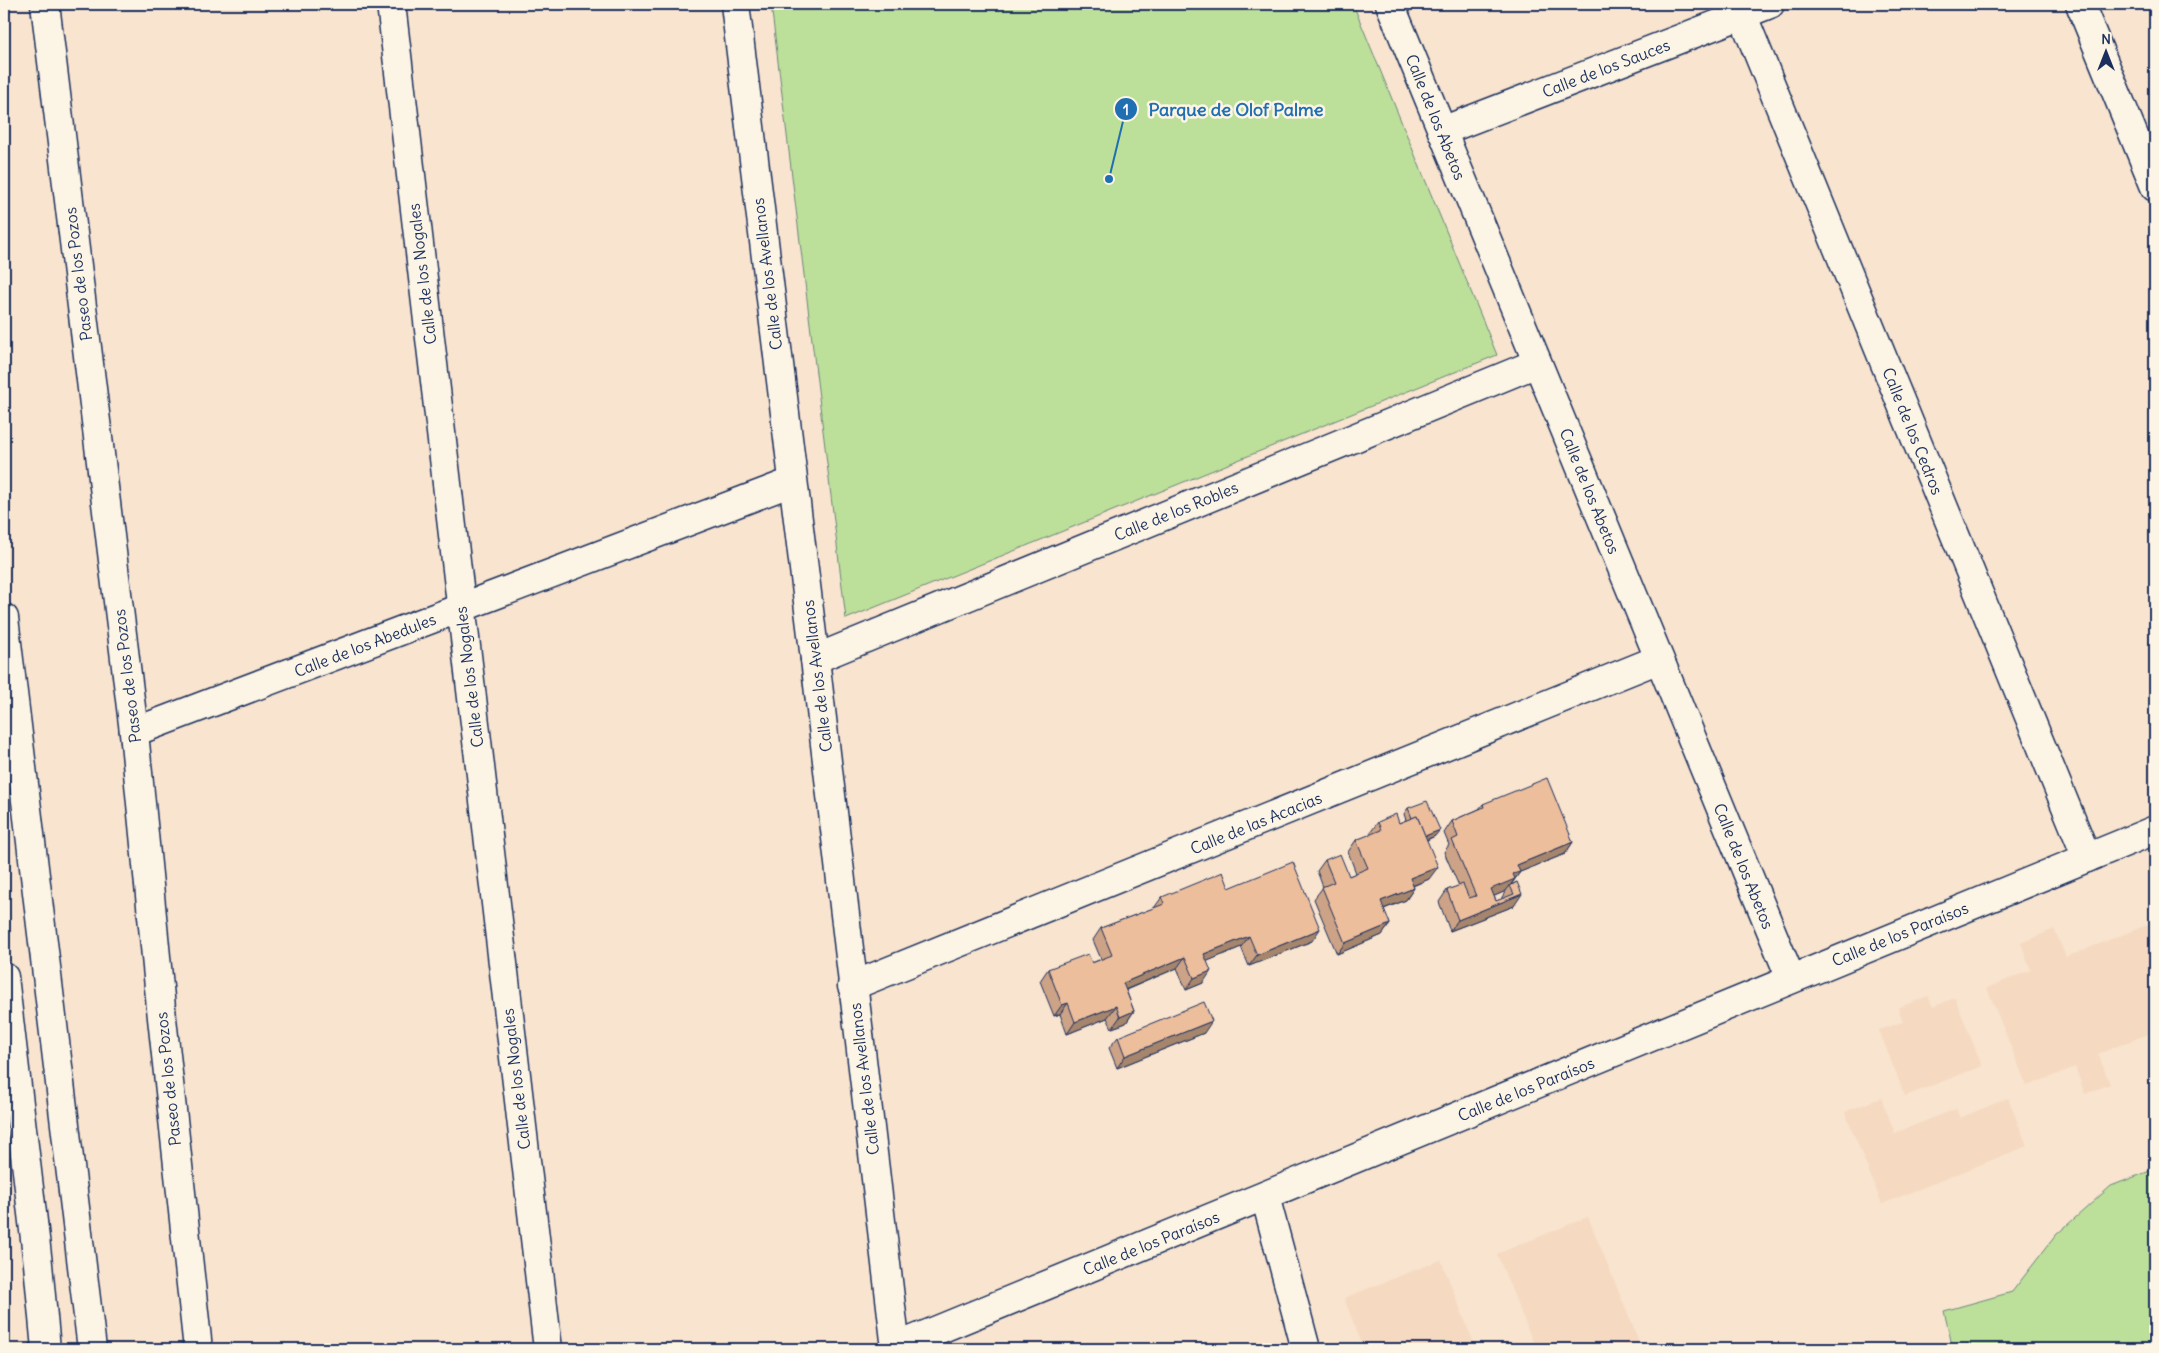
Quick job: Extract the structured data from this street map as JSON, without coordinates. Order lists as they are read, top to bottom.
{
  "streets": {
    "street": [
      "Calle de los Sauces",
      "Calle de los Abetos",
      "Paseo de los Pozos",
      "Calle de los Nogales",
      "Calle de los Avellanos",
      "Calle de los Cedros",
      "Calle de los Robles",
      "Calle de los Abedules",
      "Calle de las Acacias",
      "Calle de los Paraísos"
    ]
  },
  "crossings": [
    ["Calle de los Sauces", "Calle de los Abetos"],
    ["Calle de los Sauces", "Calle de los Cedros"],
    ["Calle de los Abetos", "Calle de los Robles"],
    ["Calle de los Abetos", "Calle de las Acacias"],
    ["Calle de los Abetos", "Calle de los Paraísos"],
    ["Paseo de los Pozos", "Calle de los Abedules"],
    ["Calle de los Nogales", "Calle de los Abedules"],
    ["Calle de los Avellanos", "Calle de los Robles"],
    ["Calle de los Avellanos", "Calle de los Abedules"],
    ["Calle de los Avellanos", "Calle de las Acacias"],
    ["Calle de los Avellanos", "Calle de los Paraísos"],
    ["Calle de los Cedros", "Calle de los Paraísos"]
  ],
  "places": ["Parque de Olof Palme"],
  "north": "top"
}
